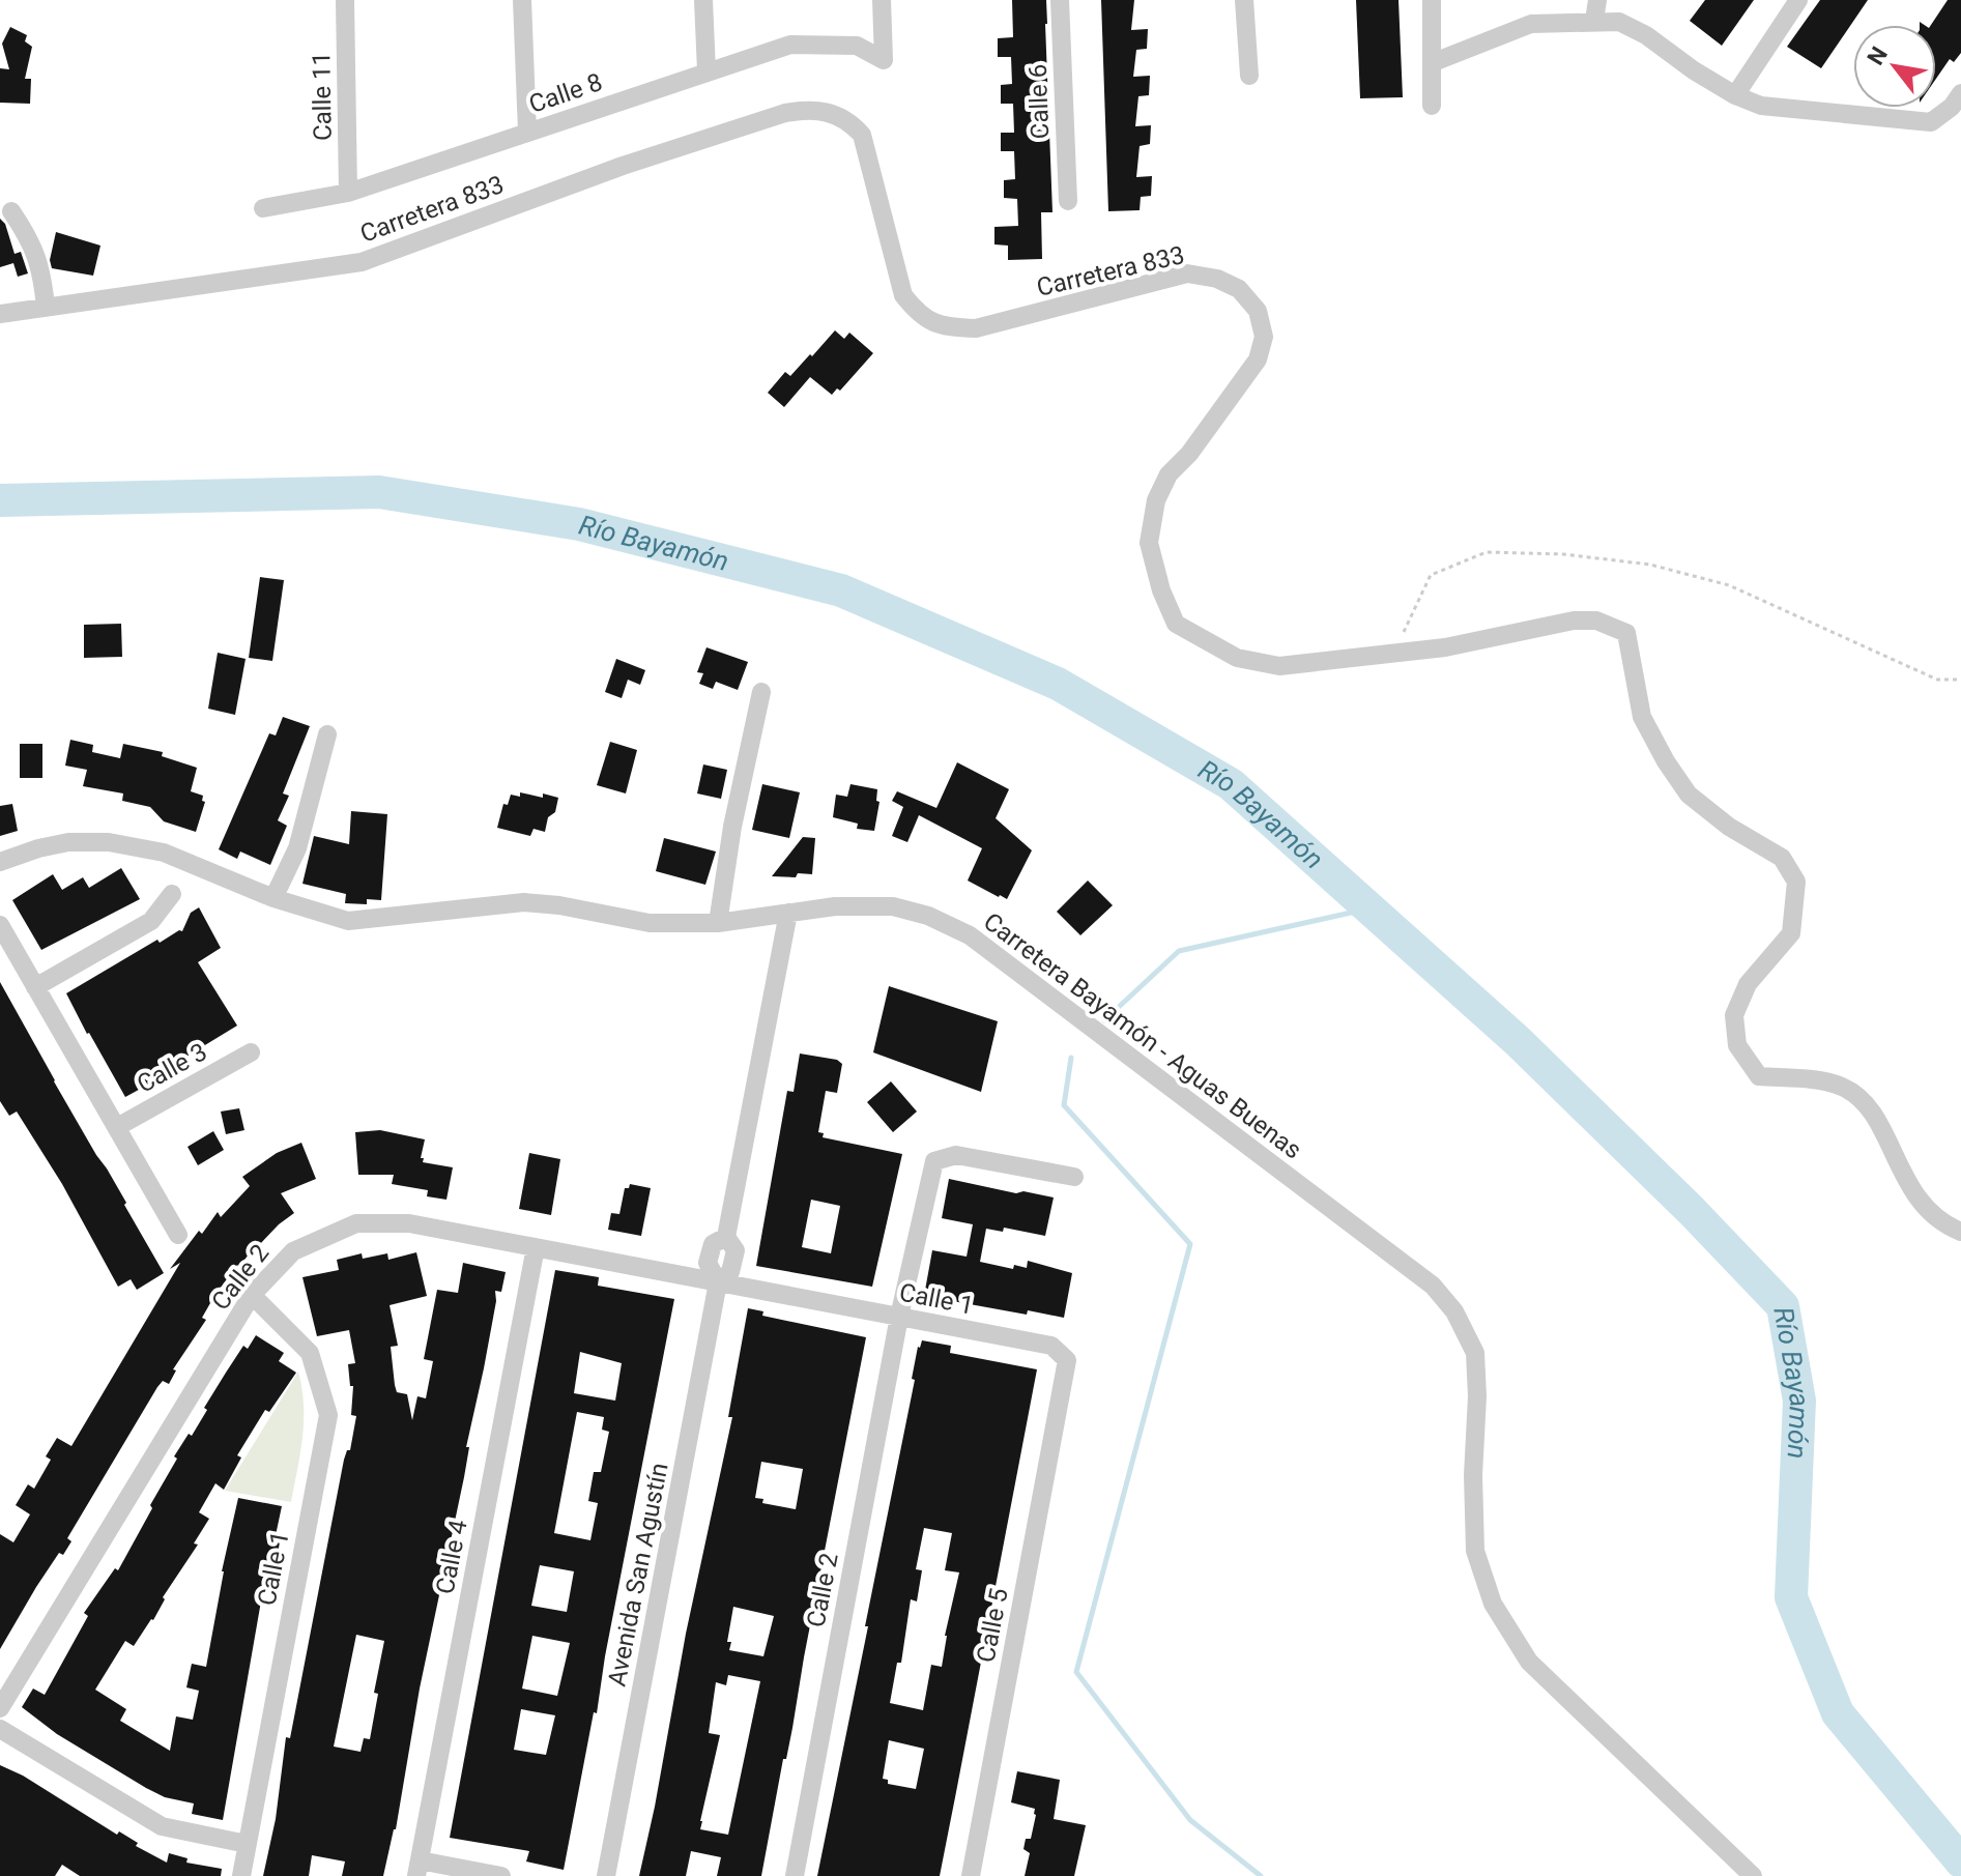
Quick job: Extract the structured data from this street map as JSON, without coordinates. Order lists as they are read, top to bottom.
{
  "streets": {
    "street": [
      "Calle 8",
      "Calle 11",
      "Calle 6",
      "Carretera 833",
      "Carretera Bayamón - Aguas Buenas",
      "Calle 3",
      "Calle 2",
      "Calle 1",
      "Calle 4",
      "Avenida San Agustín",
      "Calle 5"
    ]
  },
  "crossings": [
    ["Calle 8", "Calle 11"],
    ["Carretera Bayamón - Aguas Buenas", "Avenida San Agustín"],
    ["Calle 2", "Calle 1"],
    ["Calle 2", "Calle 4"],
    ["Calle 2", "Avenida San Agustín"],
    ["Calle 1", "Avenida San Agustín"],
    ["Calle 1", "Calle 5"]
  ],
  "water": ["Río Bayamón"],
  "north": "top left"
}
